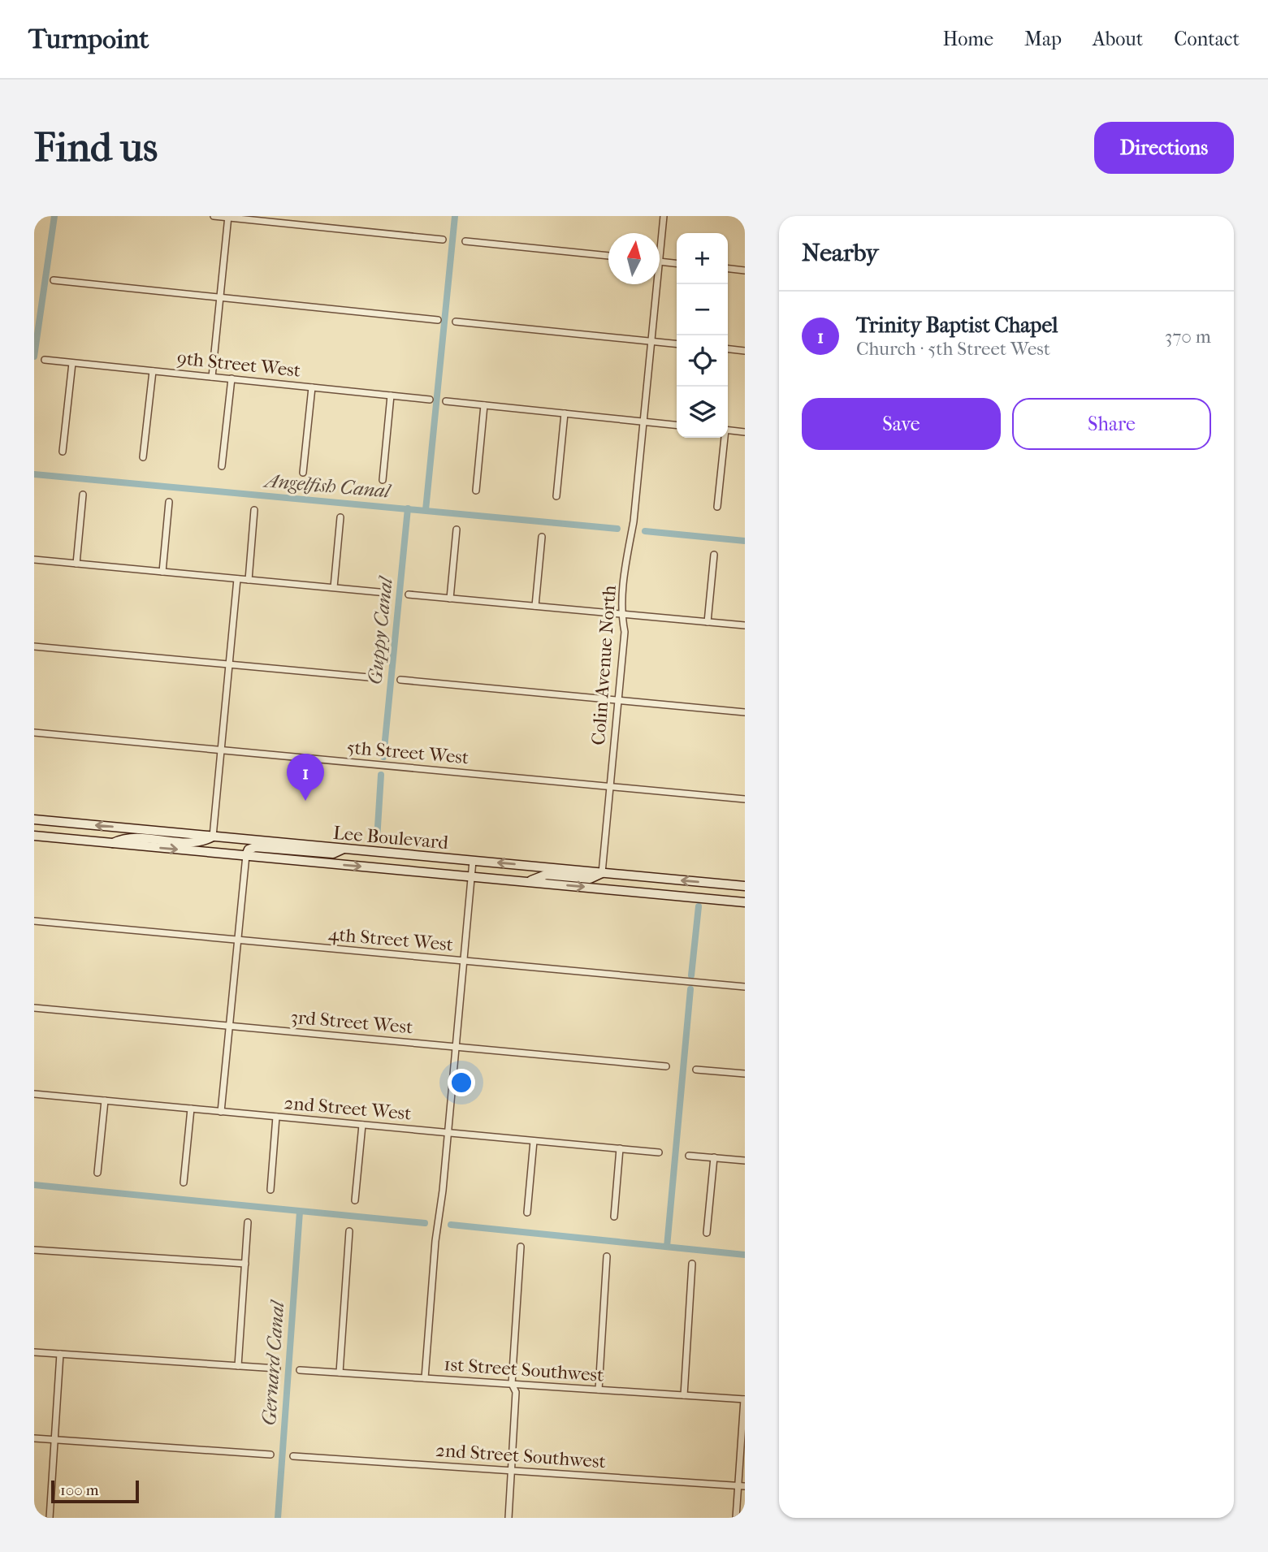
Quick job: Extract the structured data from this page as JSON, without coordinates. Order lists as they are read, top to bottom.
{
  "streets": {
    "main road": ["Lee Boulevard"],
    "street": [
      "9th Street West",
      "Colin Avenue North",
      "5th Street West",
      "4th Street West",
      "3rd Street West",
      "2nd Street West",
      "1st Street Southwest",
      "2nd Street Southwest"
    ]
  },
  "crossings": [
    ["Colin Avenue North", "5th Street West"],
    ["Colin Avenue North", "Lee Boulevard"]
  ],
  "water": ["Angelfish Canal", "Guppy Canal", "Gernard Canal"],
  "scale_bar": "100 m",
  "north": "top",
  "page": {
    "header": "Turnpoint",
    "nav": [
      "Home",
      "Map",
      "About",
      "Contact"
    ],
    "buttons": [
      "Directions",
      ["Save", "Share"]
    ],
    "title": "Find us",
    "heading": "Nearby",
    "map_buttons": ["+", "−"],
    "list": [
      {
        "mark": "1",
        "name": "Trinity Baptist Chapel",
        "note": "Church · 5th Street West",
        "value": "370 m"
      }
    ],
    "pins": "1",
    "scale": "100 m"
  }
}
